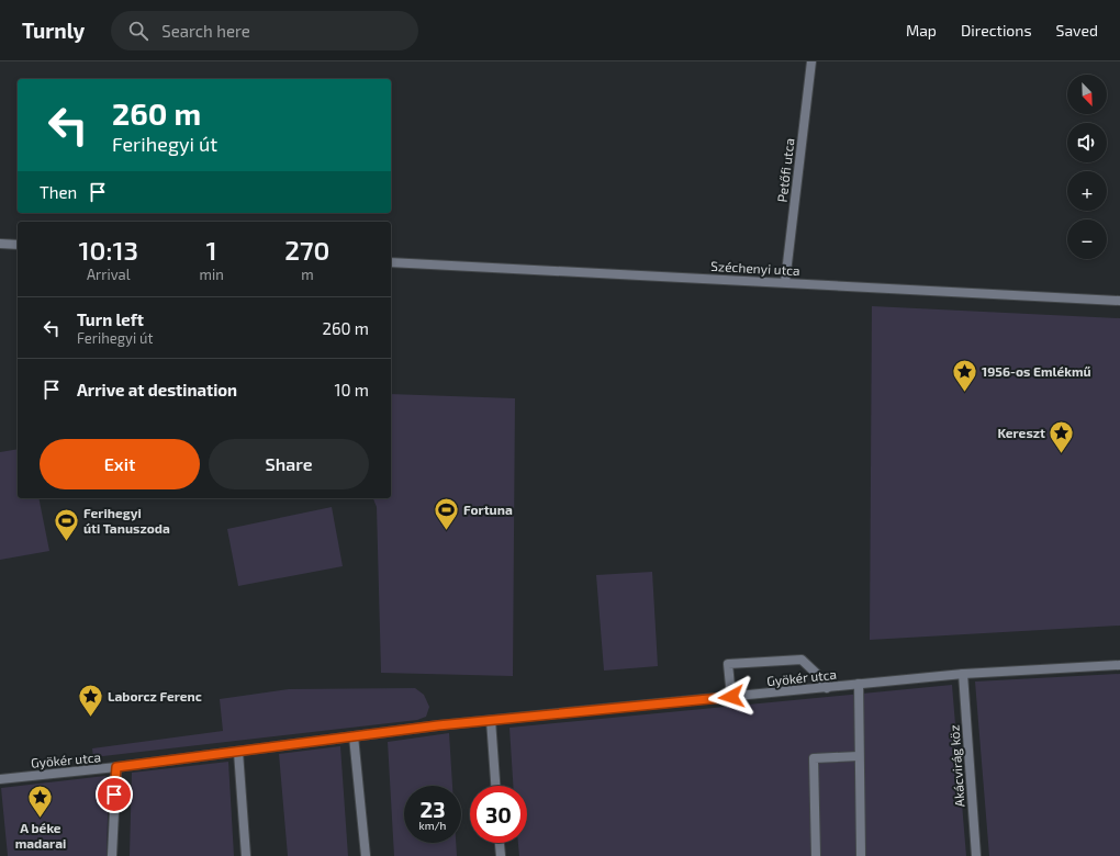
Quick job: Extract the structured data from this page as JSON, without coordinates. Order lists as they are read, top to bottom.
{
  "streets": {
    "street": [
      "Petőfi utca",
      "Széchenyi utca",
      "Gyökér utca",
      "Akácvirág köz"
    ]
  },
  "crossings": [
    ["Petőfi utca", "Széchenyi utca"],
    ["Gyökér utca", "Akácvirág köz"]
  ],
  "places": {
    "place": [
      "1956-os Emlékmű",
      "Kereszt",
      "Laborcz Ferenc",
      "A béke madarai"
    ],
    "sports": ["Fortuna", "Ferihegyi úti Tanuszoda"]
  },
  "north": "bottom right",
  "page": {
    "header": "Turnly",
    "search": "Search here",
    "nav": ["Map", "Directions", "Saved"],
    "map_buttons": ["+", "−"],
    "turn": ["260 m", "Ferihegyi út"],
    "then": "Then",
    "eta": [
      "10:13",
      "Arrival",
      "1",
      "min",
      "270",
      "m"
    ],
    "list": [
      {
        "name": "Turn left",
        "note": "Ferihegyi út",
        "value": "260 m"
      },
      {
        "name": "Arrive at destination",
        "value": "10 m"
      }
    ],
    "buttons": ["Exit", "Share"],
    "speed": "23 km/h",
    "limit": "30"
  }
}
